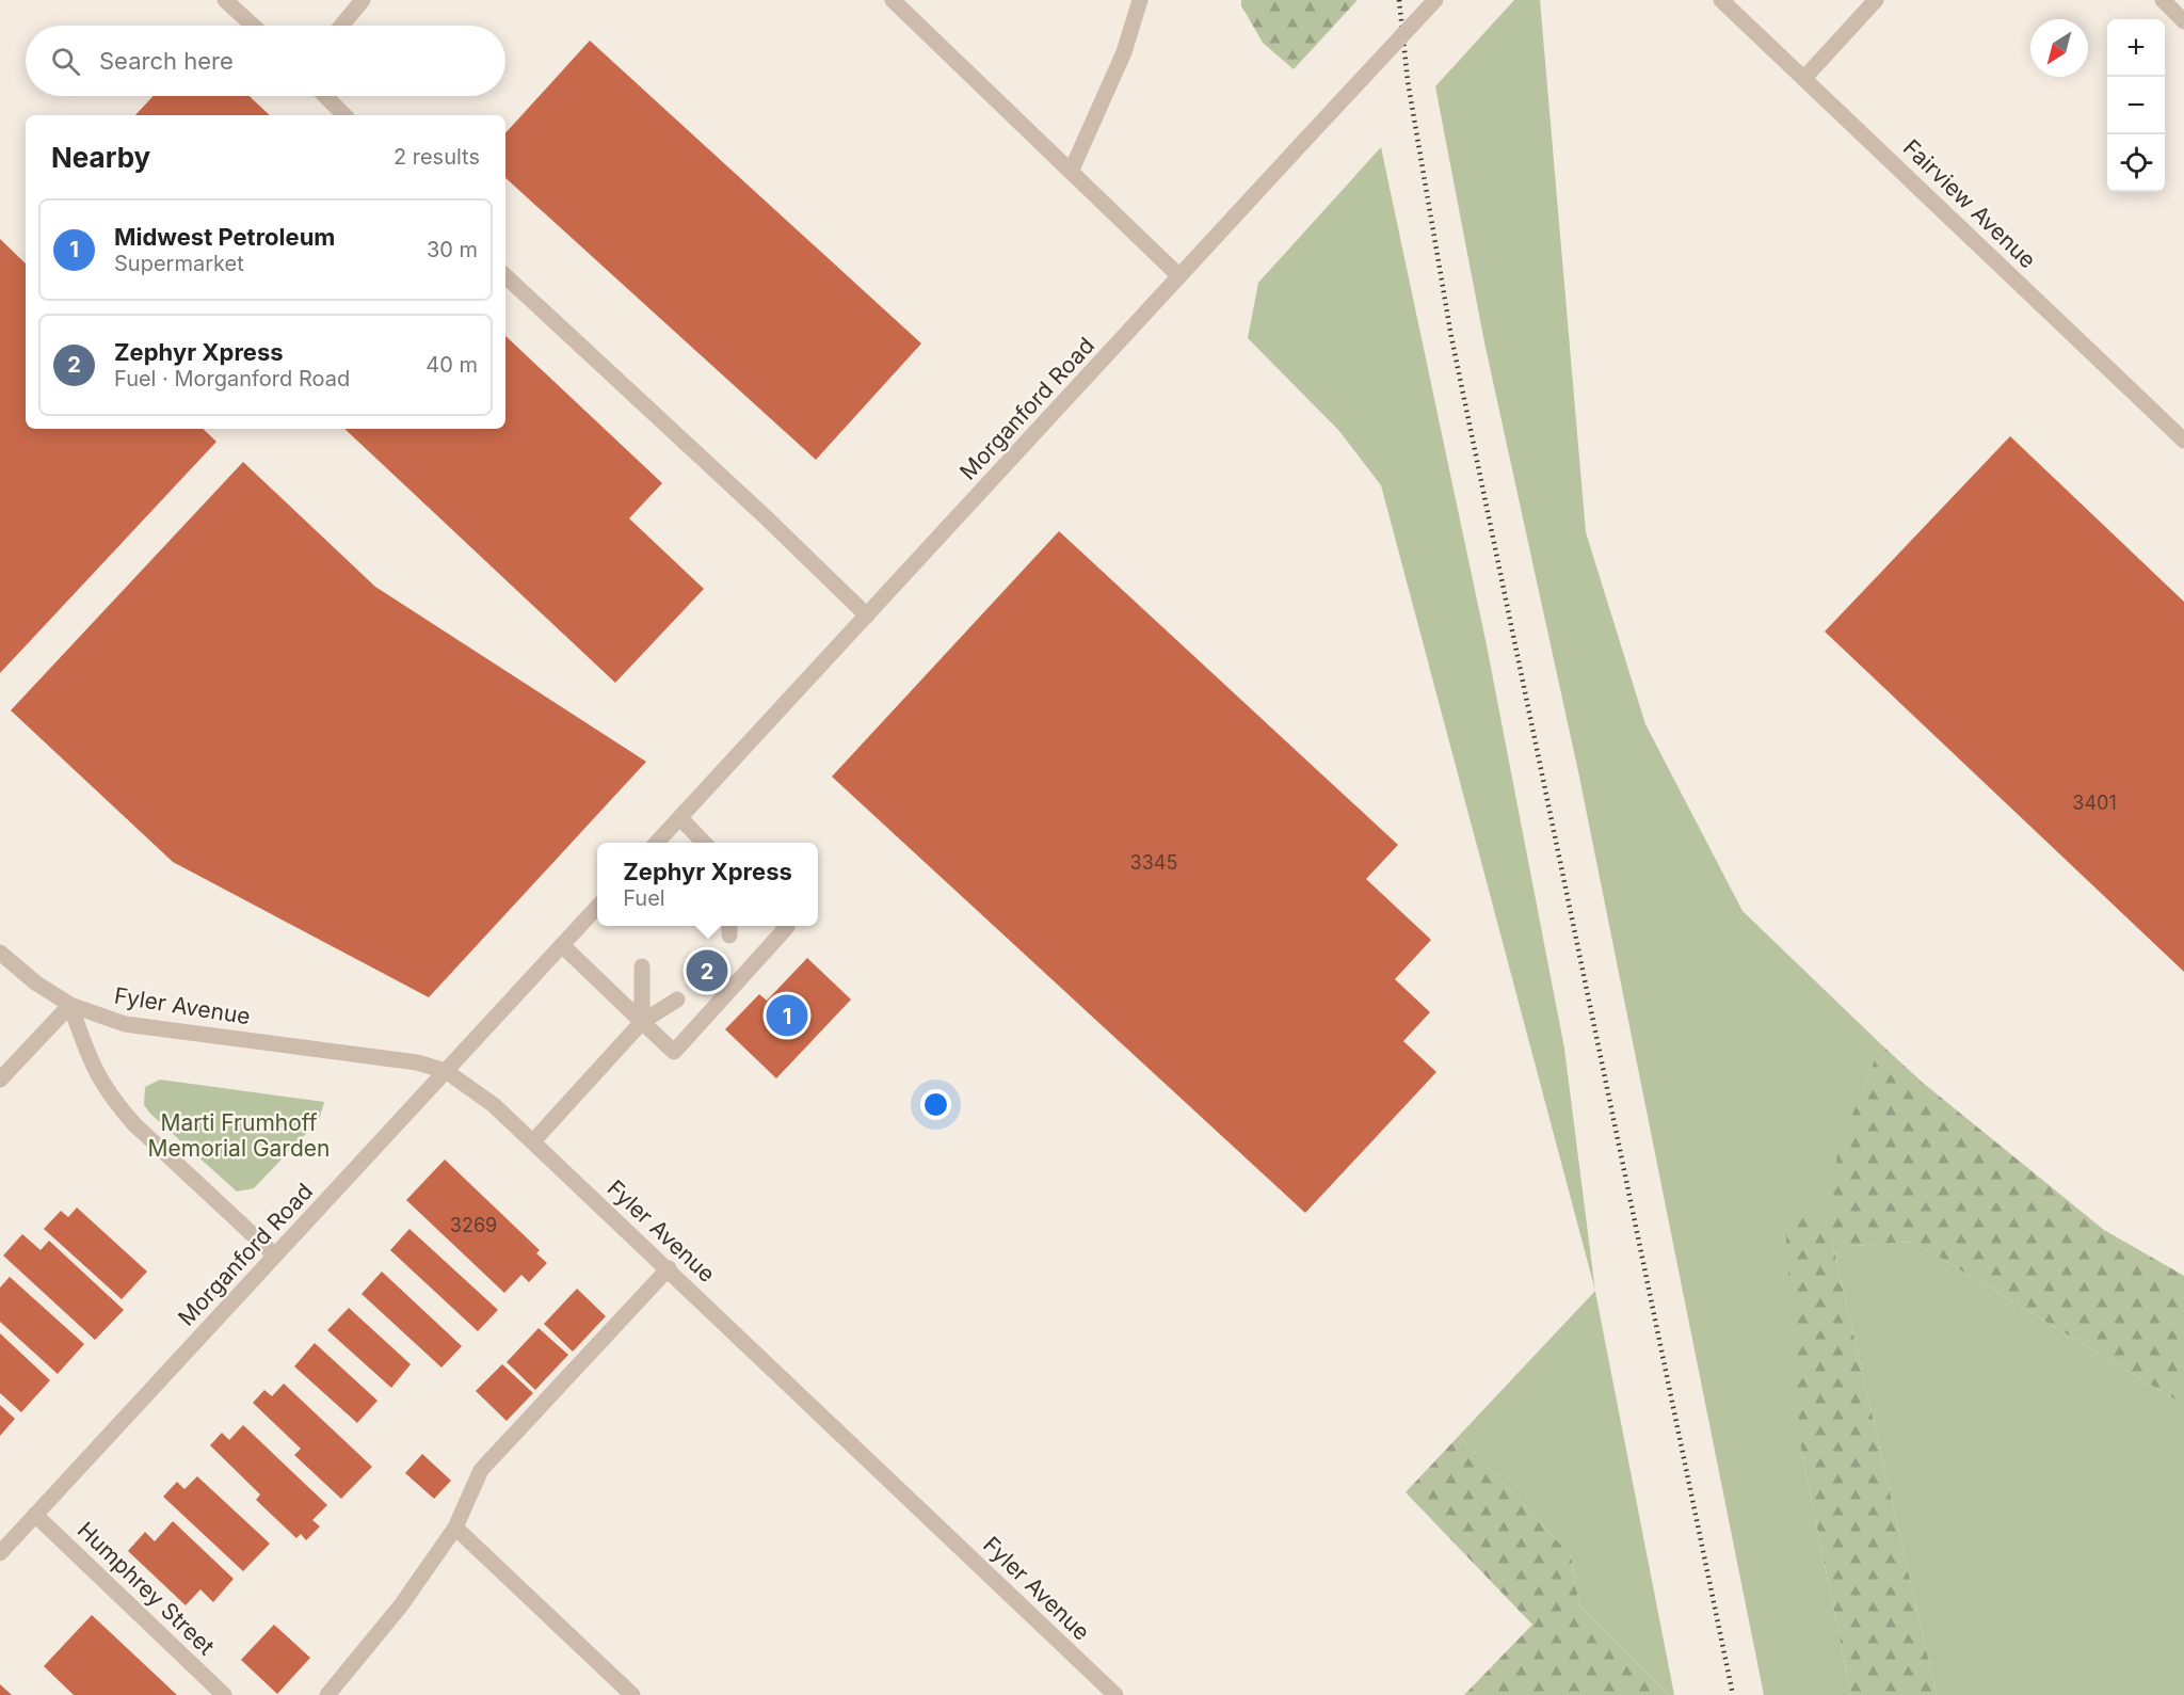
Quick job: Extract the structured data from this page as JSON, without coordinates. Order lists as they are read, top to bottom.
{
  "streets": {
    "street": [
      "Fairview Avenue",
      "Morganford Road",
      "Fyler Avenue",
      "Humphrey Street"
    ]
  },
  "crossings": [
    ["Morganford Road", "Fyler Avenue"],
    ["Morganford Road", "Humphrey Street"]
  ],
  "parks": ["Marti Frumhoff Memorial Garden"],
  "house_numbers": ["3401", "3345", "3269"],
  "north": "bottom left",
  "page": {
    "map_buttons": ["+", "−"],
    "search": "Search here",
    "heading": ["Nearby", "2 results"],
    "list": [
      {
        "mark": "1",
        "name": "Midwest Petroleum",
        "note": "Supermarket",
        "value": "30 m"
      },
      {
        "mark": "2",
        "name": "Zephyr Xpress",
        "note": "Fuel · Morganford Road",
        "value": "40 m"
      }
    ],
    "popup": ["Zephyr Xpress", "Fuel"],
    "pins": ["2", "1"]
  }
}
